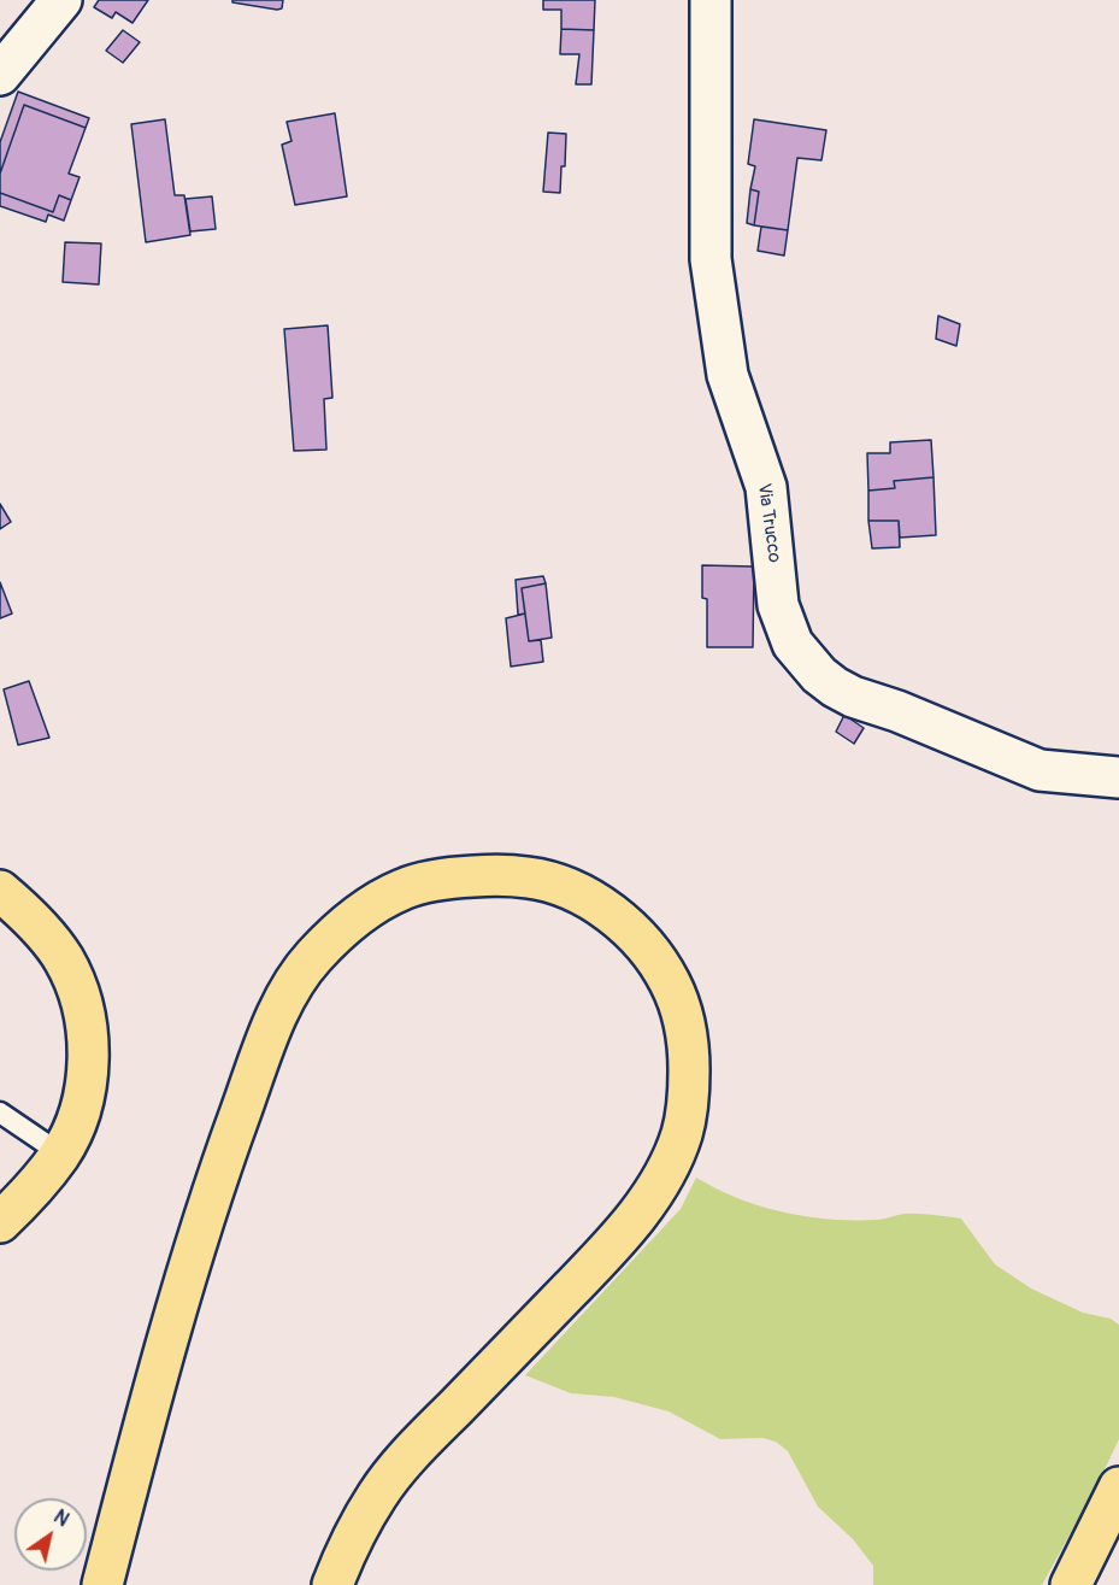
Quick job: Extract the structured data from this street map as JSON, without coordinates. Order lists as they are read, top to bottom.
{
  "streets": {
    "street": ["Via Trucco"]
  },
  "north": "top right"
}
